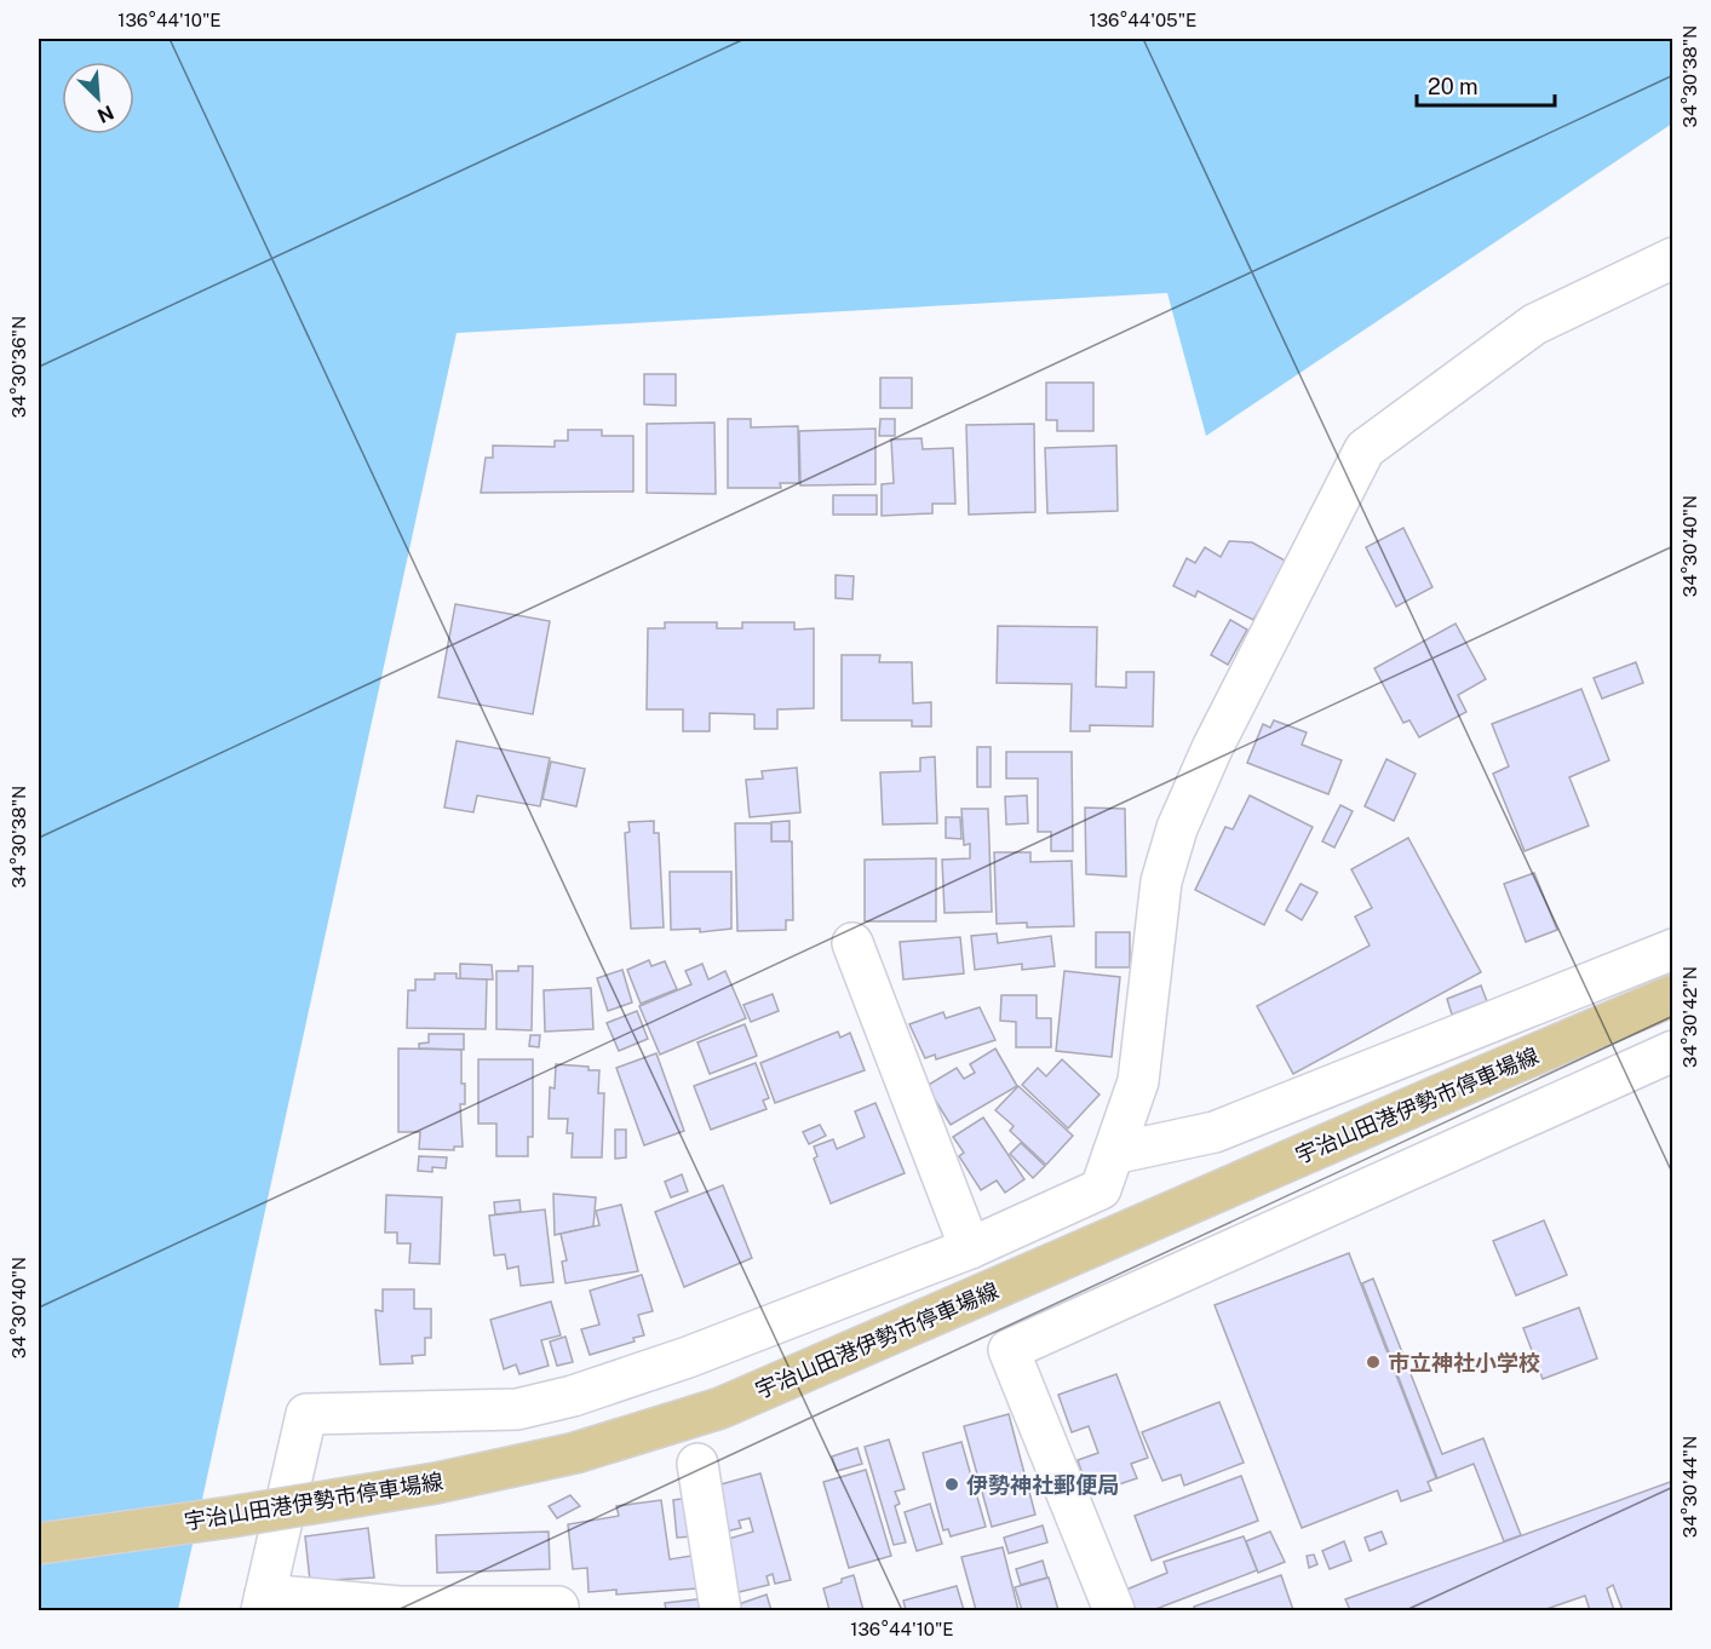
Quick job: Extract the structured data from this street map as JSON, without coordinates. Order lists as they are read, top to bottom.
{
  "streets": {
    "main road": ["宇治山田港伊勢市停車場線"]
  },
  "places": ["市立神社小学校", "伊勢神社郵便局"],
  "scale_bar": "20 m",
  "north": "bottom right",
  "coordinates": [
    "136°44'10\"E",
    "136°44'05\"E",
    "34°30'38\"N",
    "34°30'36\"N",
    "34°30'40\"N",
    "34°30'42\"N",
    "34°30'44\"N"
  ]
}
